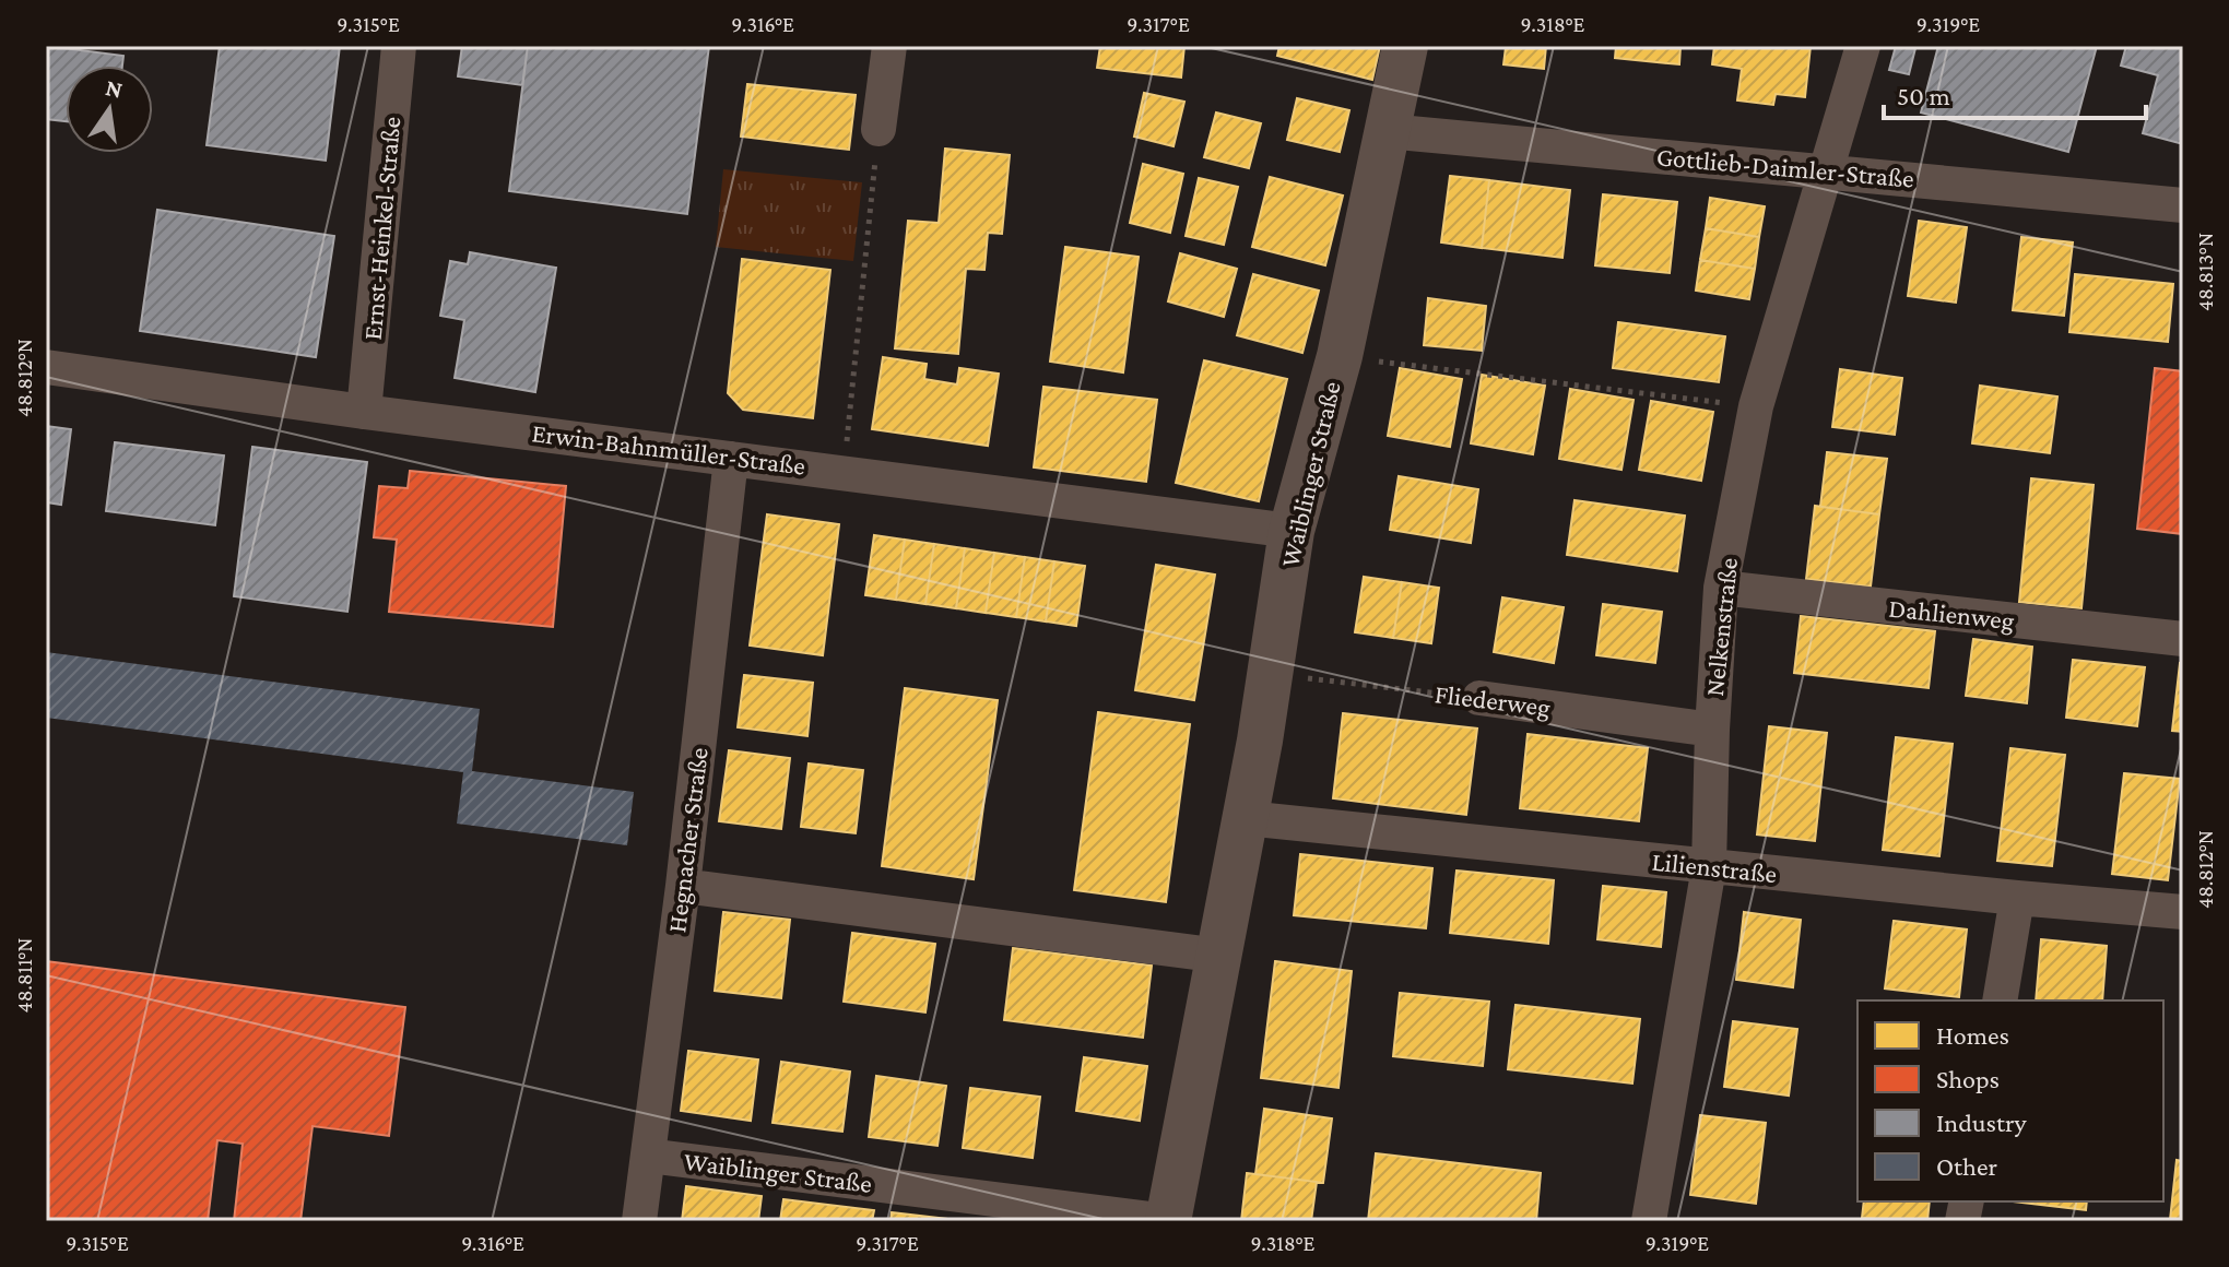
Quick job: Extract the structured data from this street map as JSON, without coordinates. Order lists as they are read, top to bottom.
{
  "streets": {
    "street": [
      "Gottlieb-Daimler-Straße",
      "Ernst-Heinkel-Straße",
      "Erwin-Bahnmüller-Straße",
      "Waiblinger Straße",
      "Dahlienweg",
      "Nelkenstraße",
      "Fliederweg",
      "Hegnacher Straße",
      "Lilienstraße"
    ]
  },
  "crossings": [
    ["Gottlieb-Daimler-Straße", "Waiblinger Straße"],
    ["Gottlieb-Daimler-Straße", "Nelkenstraße"],
    ["Ernst-Heinkel-Straße", "Erwin-Bahnmüller-Straße"],
    ["Erwin-Bahnmüller-Straße", "Waiblinger Straße"],
    ["Erwin-Bahnmüller-Straße", "Hegnacher Straße"],
    ["Waiblinger Straße", "Fliederweg"],
    ["Waiblinger Straße", "Hegnacher Straße"],
    ["Waiblinger Straße", "Lilienstraße"],
    ["Dahlienweg", "Nelkenstraße"],
    ["Nelkenstraße", "Fliederweg"],
    ["Nelkenstraße", "Lilienstraße"]
  ],
  "legend": [
    "Homes",
    "Shops",
    "Industry",
    "Other"
  ],
  "scale_bar": "50 m",
  "north": "top",
  "coordinates": [
    "9.315°E",
    "9.316°E",
    "9.317°E",
    "9.318°E",
    "9.319°E",
    "48.813°N",
    "48.812°N",
    "48.811°N"
  ]
}
